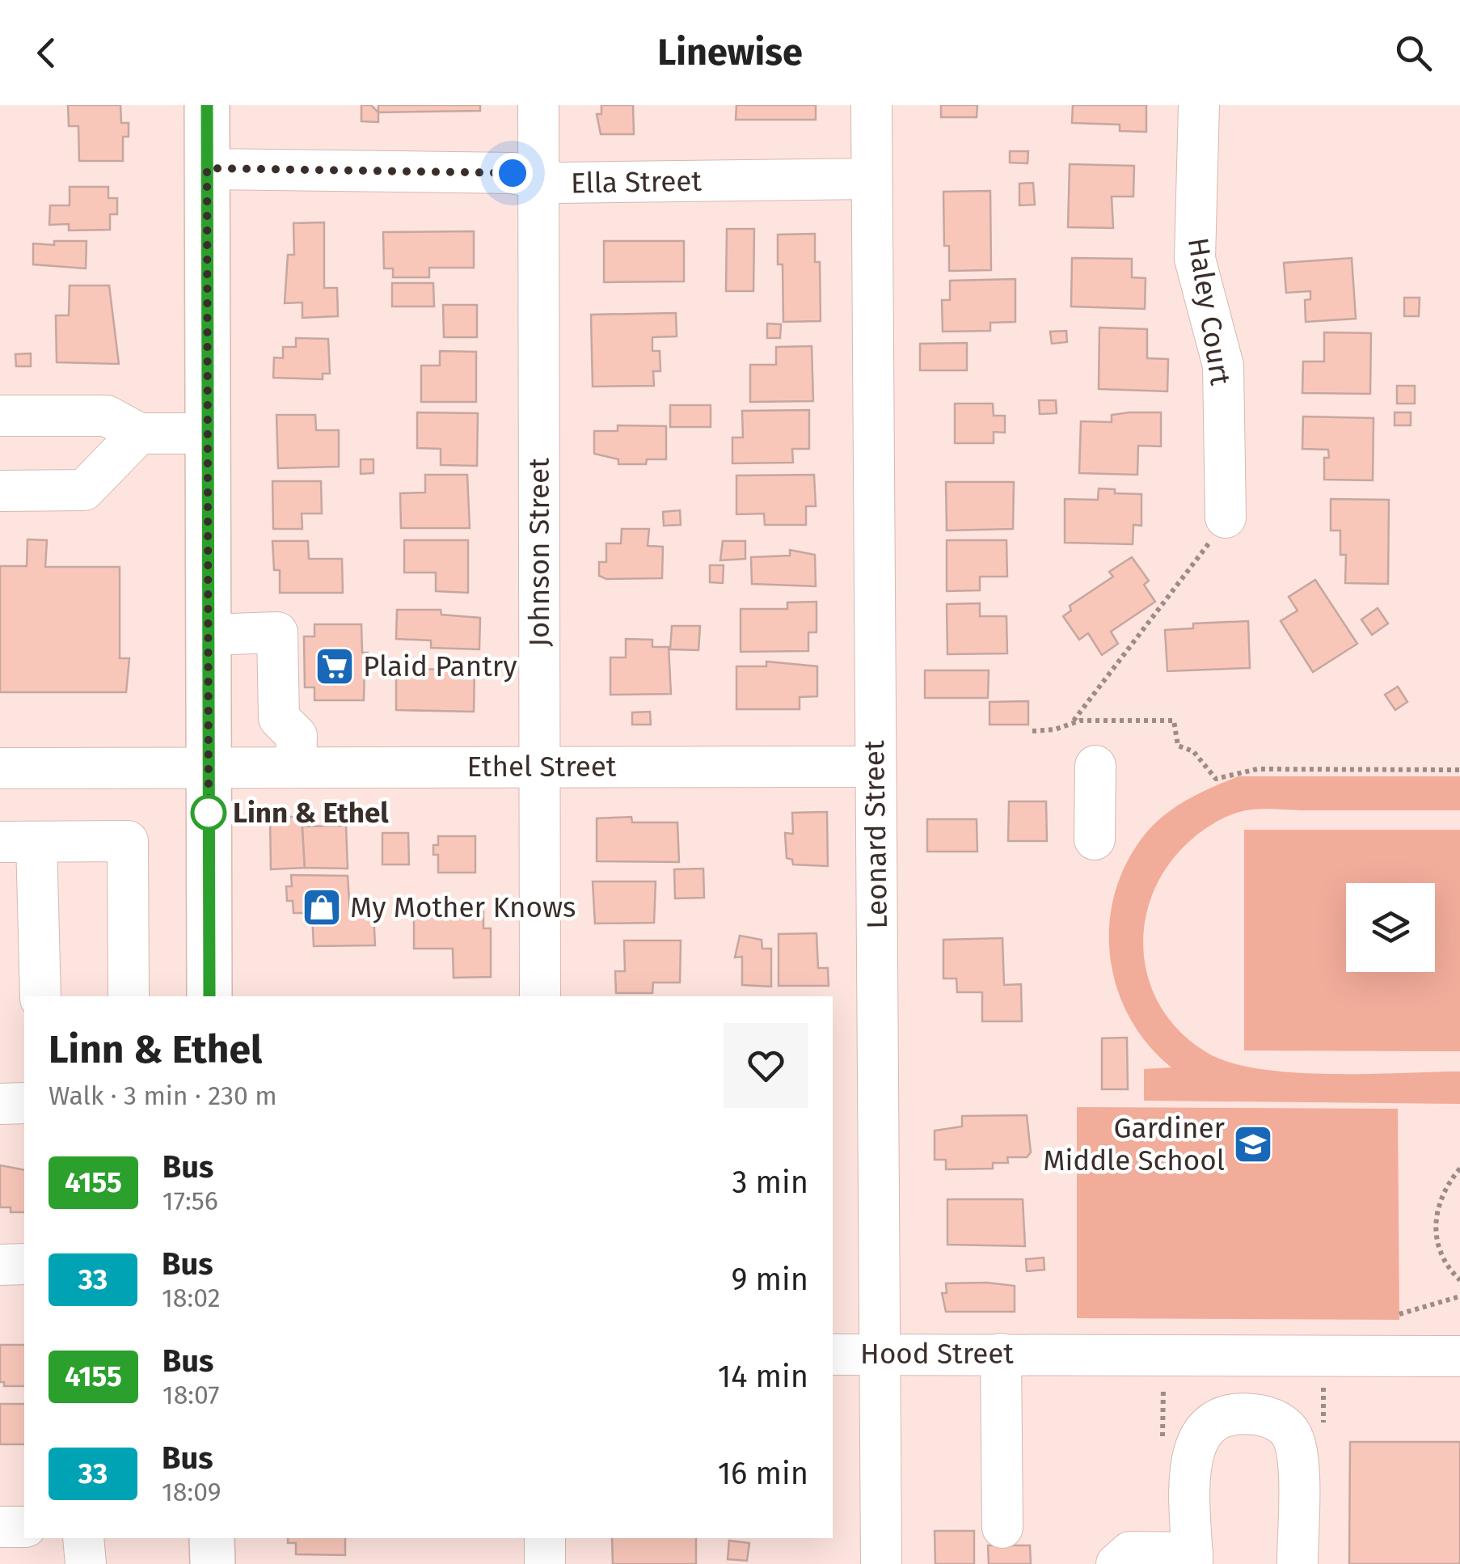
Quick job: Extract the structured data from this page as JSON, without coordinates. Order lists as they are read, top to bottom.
{
  "streets": {
    "street": [
      "Ella Street",
      "Haley Court",
      "Johnson Street",
      "Ethel Street",
      "Leonard Street",
      "Hood Street"
    ]
  },
  "crossings": [
    ["Ella Street", "Johnson Street"],
    ["Ella Street", "Leonard Street"],
    ["Johnson Street", "Ethel Street"],
    ["Ethel Street", "Leonard Street"],
    ["Leonard Street", "Hood Street"]
  ],
  "places": {
    "supermarket": ["Plaid Pantry"],
    "other": ["Linn & Ethel"],
    "shop": ["My Mother Knows"],
    "school or university": ["Gardiner Middle School"]
  },
  "lines": ["bus line 4155"],
  "page": {
    "header": "Linewise",
    "heading": ["Linn & Ethel", "Walk · 3 min · 230 m"],
    "list": [
      {
        "mark": "4155",
        "name": "Bus",
        "note": "17:56",
        "value": "3 min"
      },
      {
        "mark": "33",
        "name": "Bus",
        "note": "18:02",
        "value": "9 min"
      },
      {
        "mark": "4155",
        "name": "Bus",
        "note": "18:07",
        "value": "14 min"
      },
      {
        "mark": "33",
        "name": "Bus",
        "note": "18:09",
        "value": "16 min"
      }
    ]
  }
}
